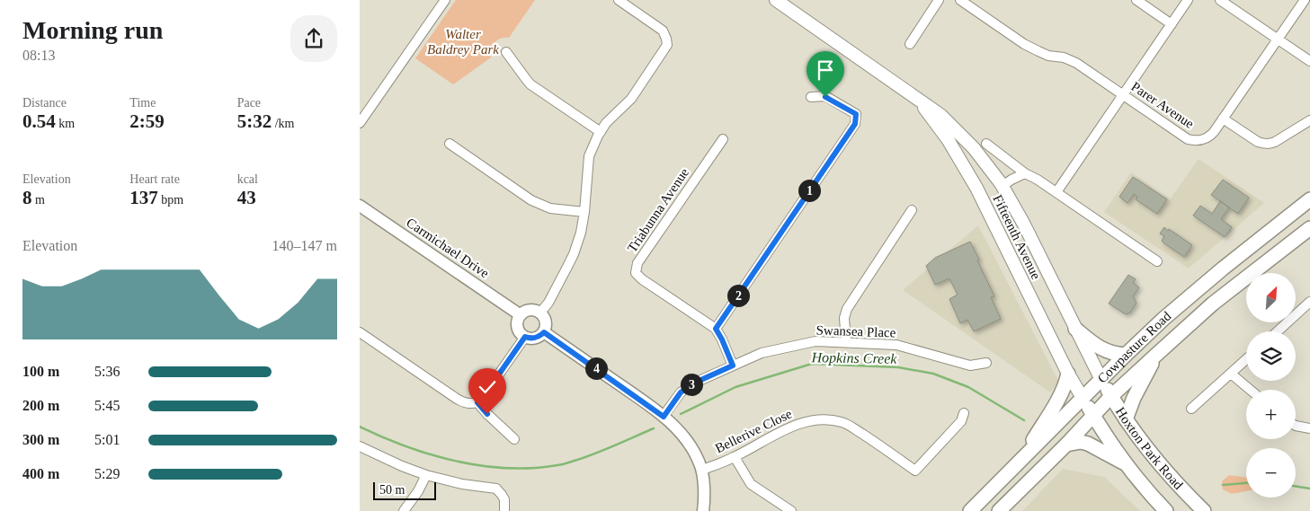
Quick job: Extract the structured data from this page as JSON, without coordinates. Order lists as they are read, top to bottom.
{
  "streets": {
    "main road": ["Fifteenth Avenue", "Cowpasture Road", "Hoxton Park Road"],
    "street": [
      "Parer Avenue",
      "Triabunna Avenue",
      "Carmichael Drive",
      "Swansea Place",
      "Bellerive Close"
    ]
  },
  "crossings": [
    ["Triabunna Avenue", "Swansea Place"],
    ["Fifteenth Avenue", "Cowpasture Road"],
    ["Fifteenth Avenue", "Hoxton Park Road"],
    ["Cowpasture Road", "Hoxton Park Road"]
  ],
  "water": ["Hopkins Creek"],
  "parks": ["Walter Baldrey Park"],
  "scale_bar": "50 m",
  "north": "top right",
  "page": {
    "heading": ["Morning run", "08:13"],
    "stats": [
      ["Distance", "0.54 km"],
      ["Time", "2:59"],
      ["Pace", "5:32 /km"],
      ["Elevation", "8 m"],
      ["Heart rate", "137 bpm"],
      ["kcal", "43"]
    ],
    "pins": [
      "1",
      "2",
      "4",
      "3"
    ],
    "chart": ["Elevation", "140–147 m"],
    "map_buttons": ["+", "−"],
    "list": [
      {
        "name": "100 m",
        "note": "5:36"
      },
      {
        "name": "200 m",
        "note": "5:45"
      },
      {
        "name": "300 m",
        "note": "5:01"
      },
      {
        "name": "400 m",
        "note": "5:29"
      }
    ],
    "scale": "50 m"
  }
}
